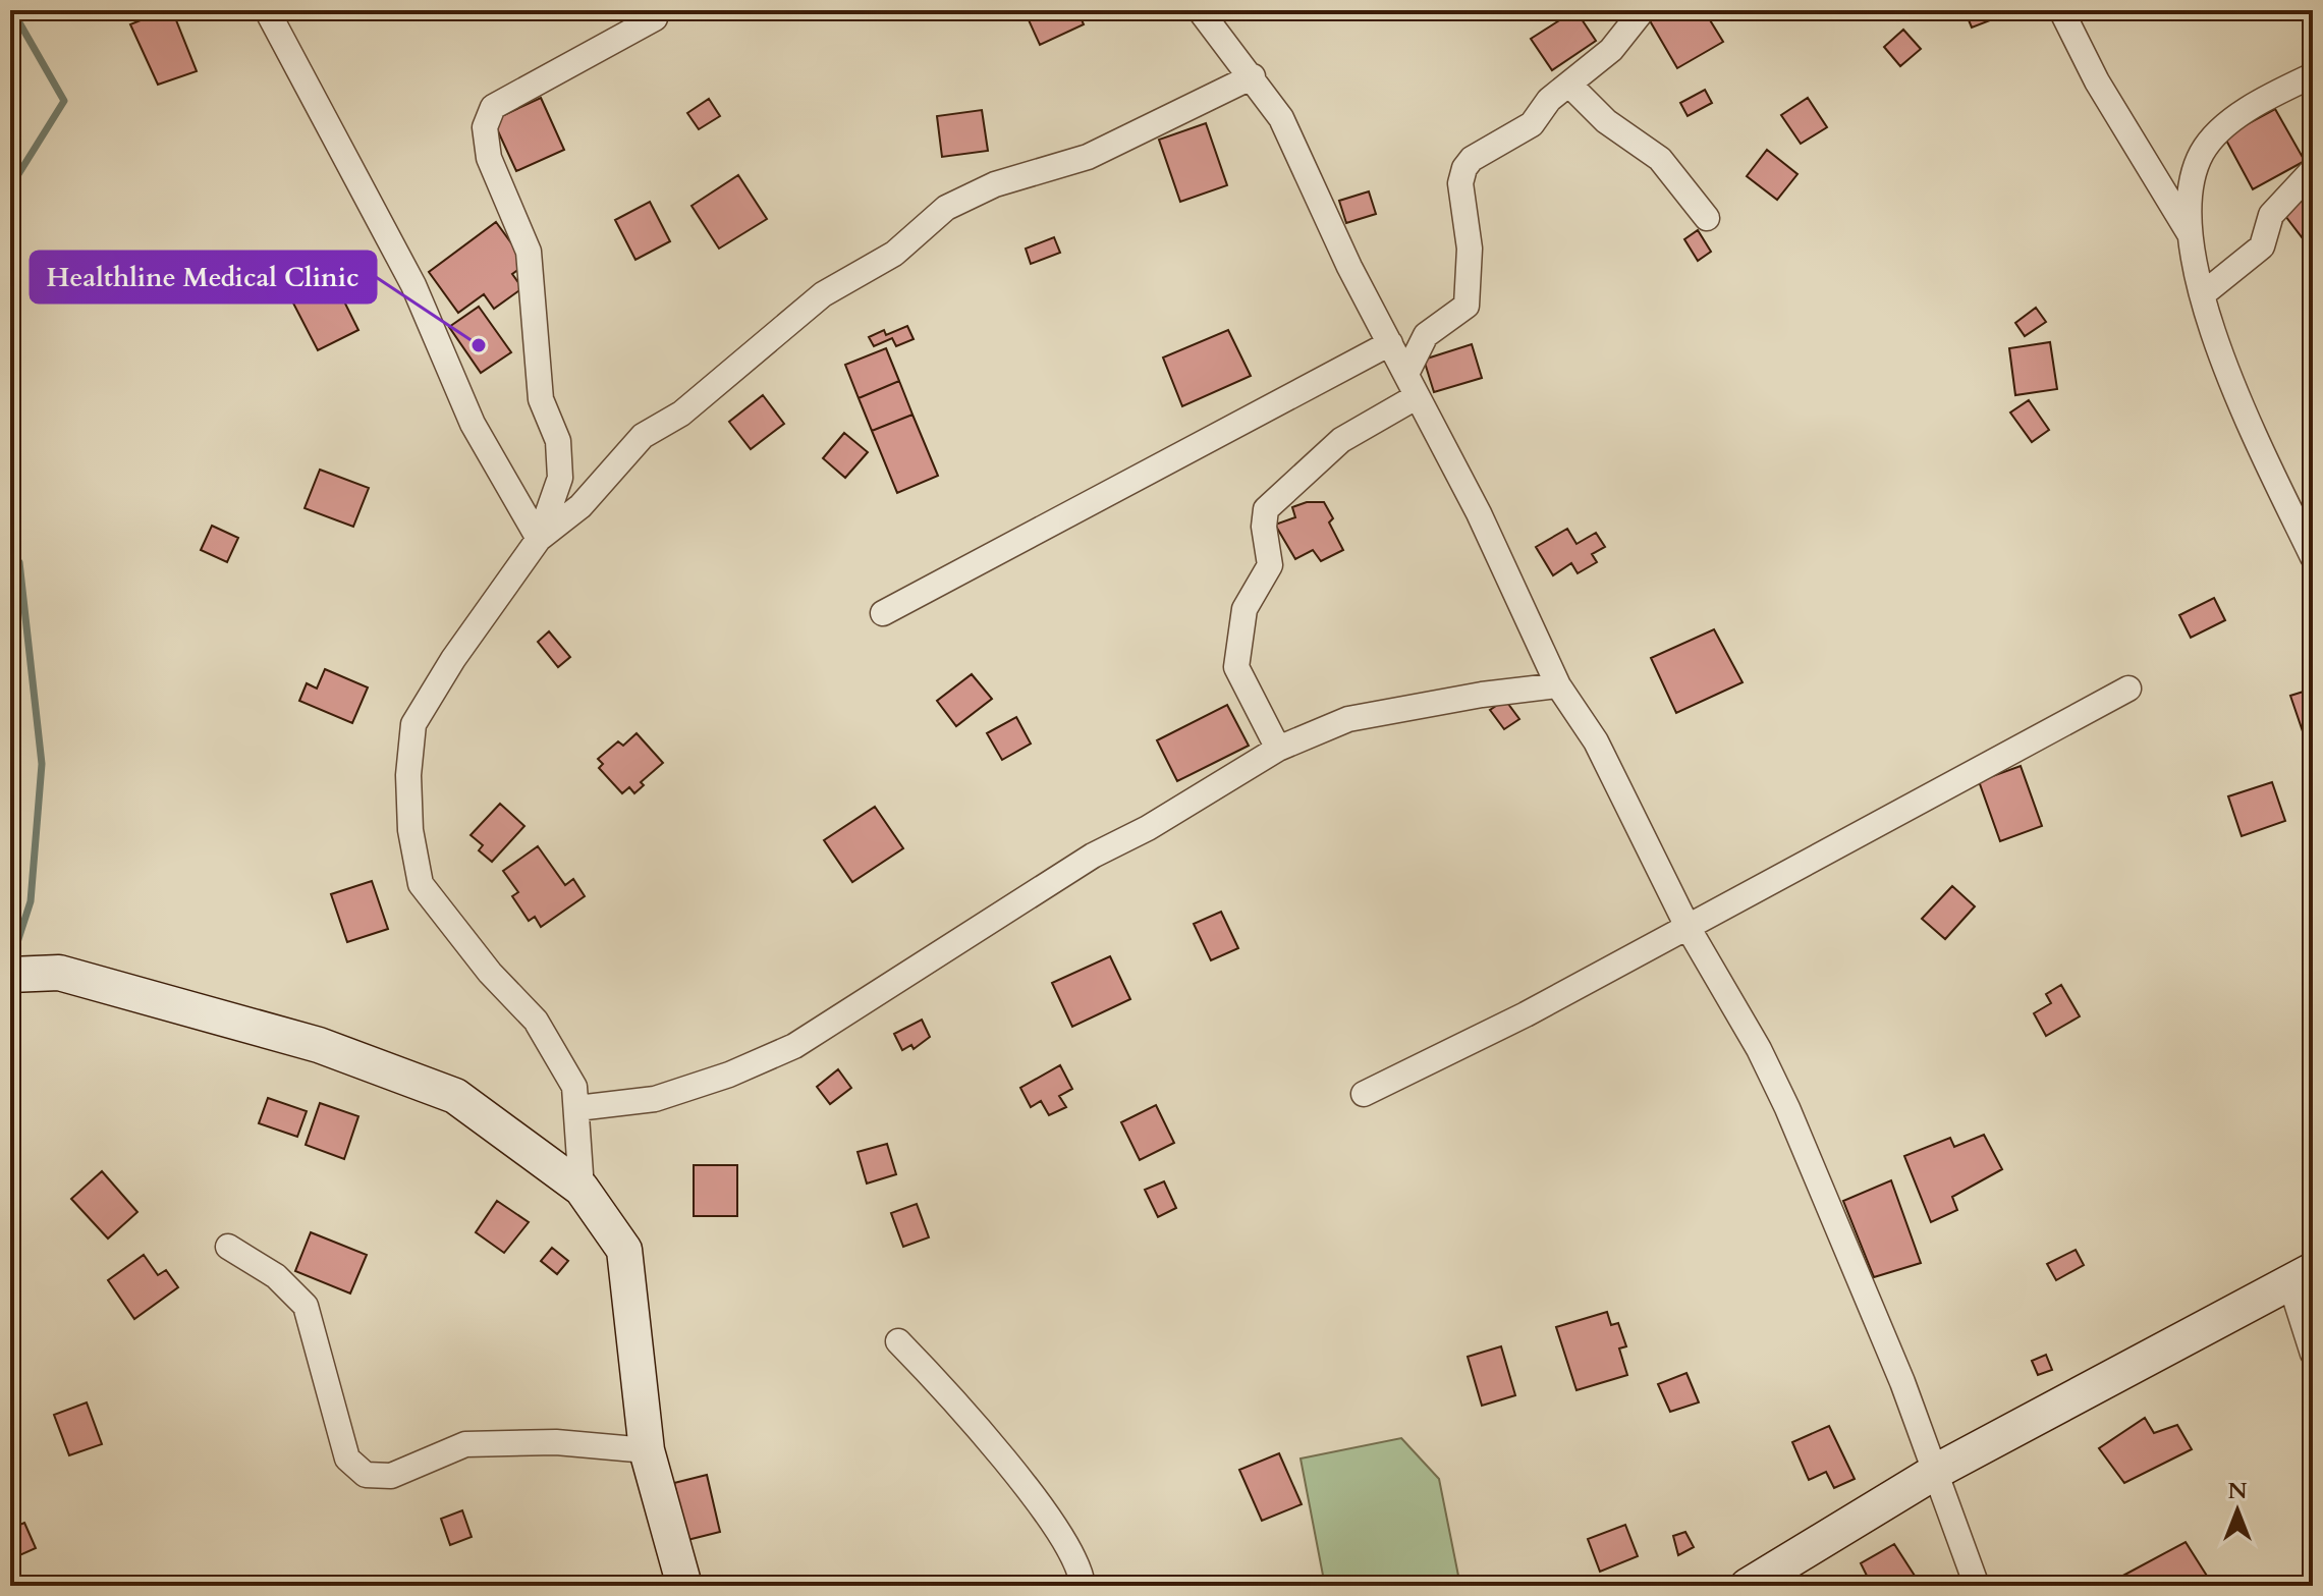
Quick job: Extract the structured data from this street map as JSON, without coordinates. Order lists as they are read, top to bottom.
{
  "places": ["Healthline Medical Clinic"],
  "north": "top"
}
